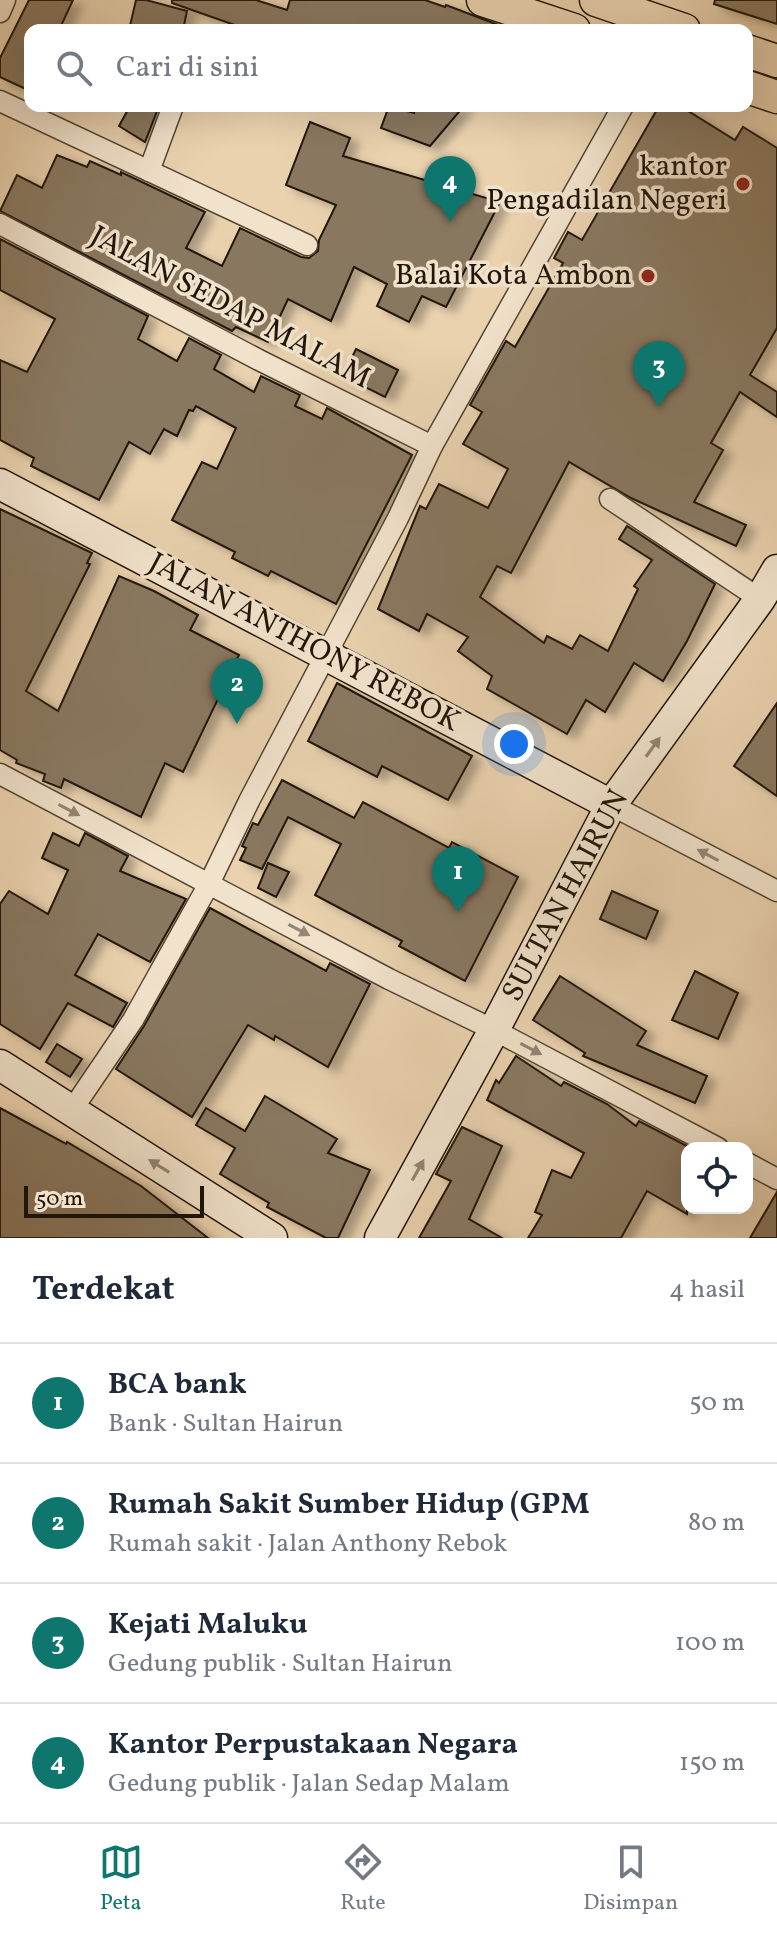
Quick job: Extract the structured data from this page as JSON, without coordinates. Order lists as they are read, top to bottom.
{
  "streets": {
    "street": ["JALAN SEDAP MALAM", "JALAN ANTHONY REBOK", "SULTAN HAIRUN"]
  },
  "crossings": [
    ["JALAN ANTHONY REBOK", "SULTAN HAIRUN"]
  ],
  "one_way": ["SULTAN HAIRUN"],
  "places": ["kantor Pengadilan Negeri", "Balai Kota Ambon"],
  "scale_bar": "50 m",
  "page": {
    "search": "Cari di sini",
    "pins": [
      "4",
      "3",
      "2",
      "1"
    ],
    "scale": "50 m",
    "heading": ["Terdekat", "4 hasil"],
    "list": [
      {
        "mark": "1",
        "name": "BCA bank",
        "note": "Bank · Sultan Hairun",
        "value": "50 m"
      },
      {
        "mark": "2",
        "name": "Rumah Sakit Sumber Hidup (GPM",
        "note": "Rumah sakit · Jalan Anthony Rebok",
        "value": "80 m"
      },
      {
        "mark": "3",
        "name": "Kejati Maluku",
        "note": "Gedung publik · Sultan Hairun",
        "value": "100 m"
      },
      {
        "mark": "4",
        "name": "Kantor Perpustakaan Negara",
        "note": "Gedung publik · Jalan Sedap Malam",
        "value": "150 m"
      }
    ],
    "nav": ["Peta", "Rute", "Disimpan"]
  }
}
